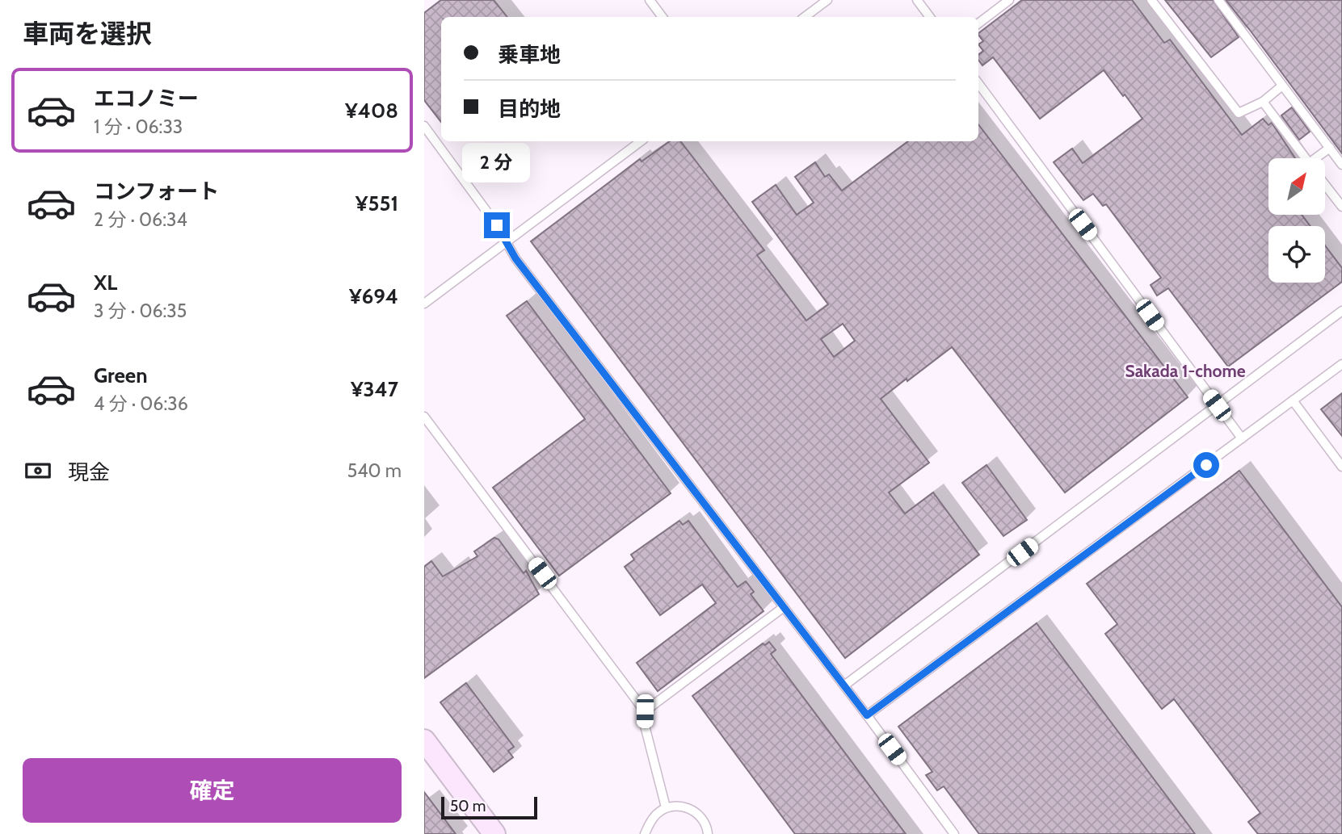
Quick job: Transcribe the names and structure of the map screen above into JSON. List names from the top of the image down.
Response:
{
  "districts": ["Sakada 1-chome"],
  "scale_bar": "50 m",
  "north": "top right",
  "page": {
    "heading": "車両を選択",
    "banner": ["乗車地", "目的地"],
    "list": [
      {
        "name": "エコノミー",
        "note": "1 分 · 06:33",
        "value": "¥408"
      },
      {
        "name": "コンフォート",
        "note": "2 分 · 06:34",
        "value": "¥551"
      },
      {
        "name": "XL",
        "note": "3 分 · 06:35",
        "value": "¥694"
      },
      {
        "name": "Green",
        "note": "4 分 · 06:36",
        "value": "¥347"
      }
    ],
    "bubble": "2 分",
    "pay": ["現金", "540 m"],
    "buttons": "確定",
    "scale": "50 m"
  }
}
